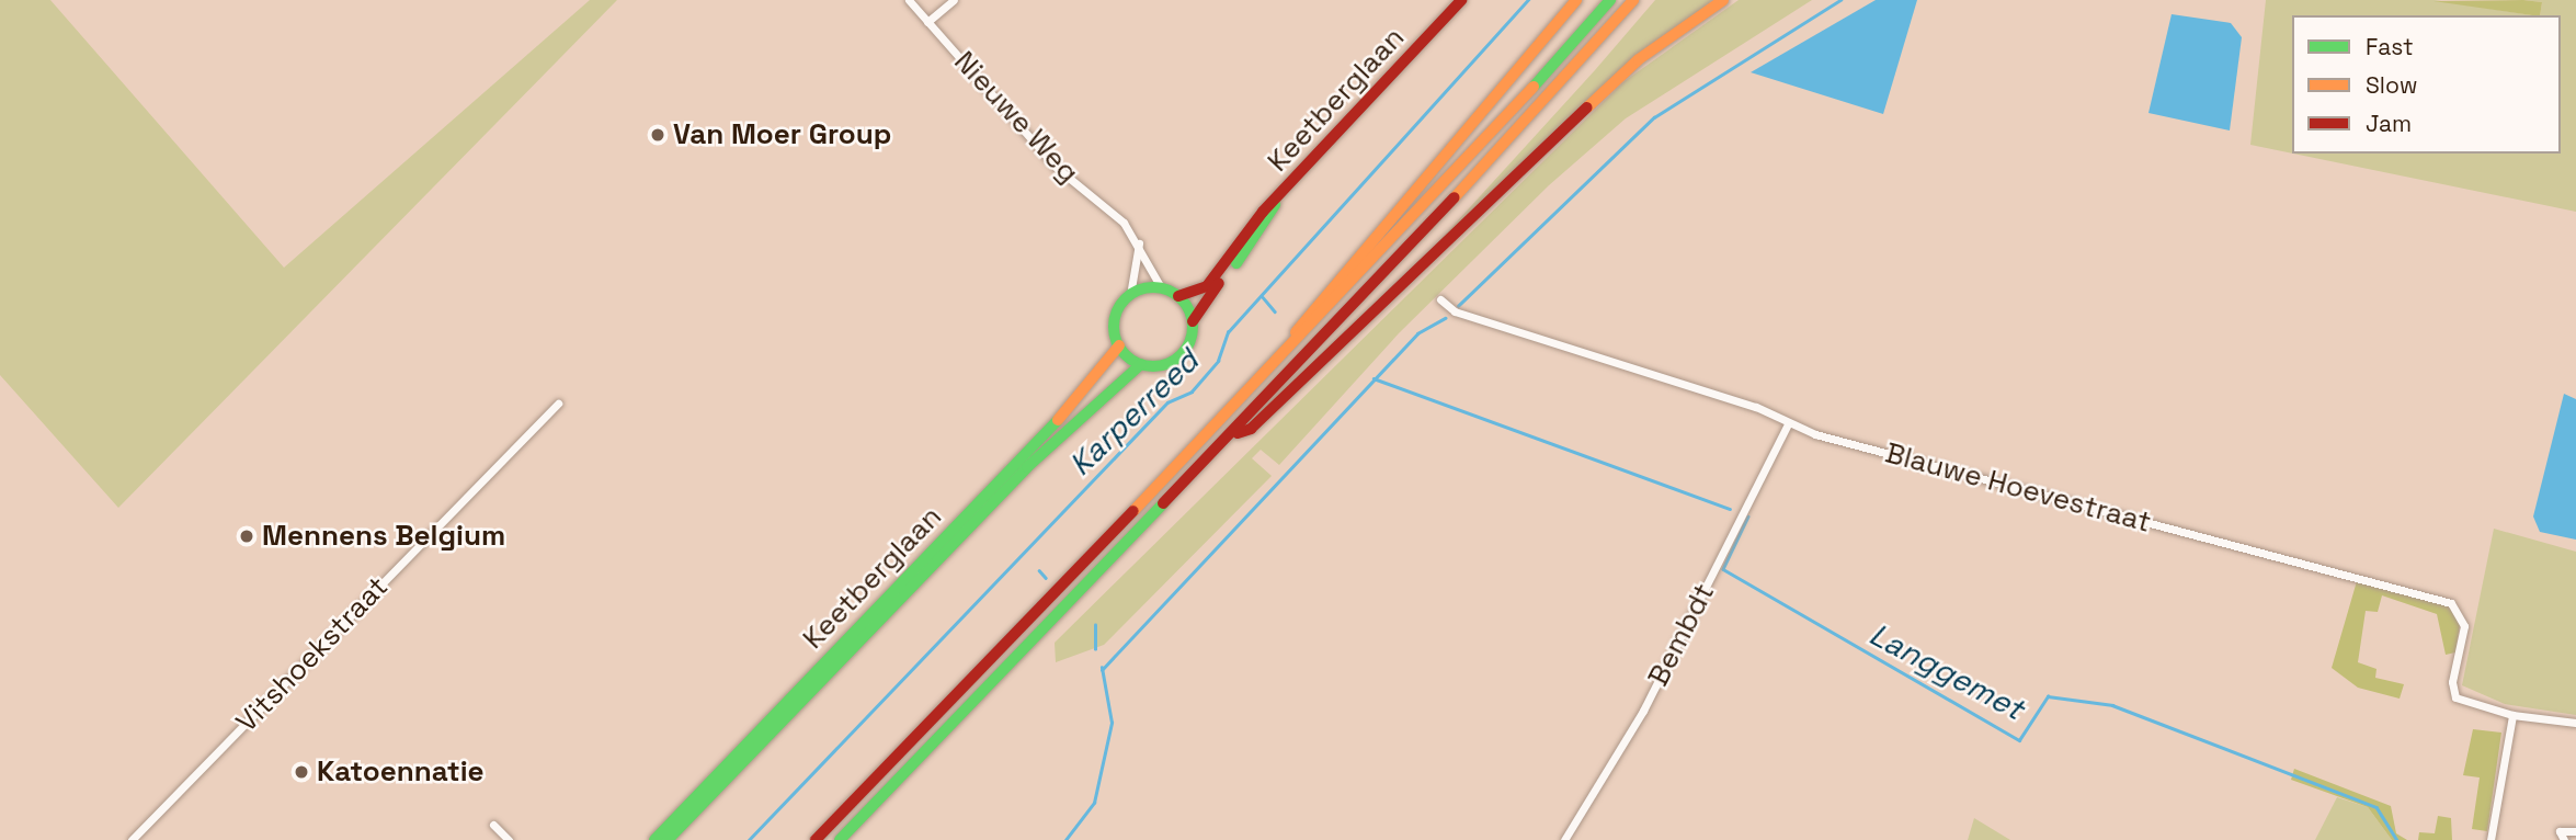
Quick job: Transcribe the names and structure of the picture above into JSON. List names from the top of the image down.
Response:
{
  "streets": {
    "main road": ["Keetberglaan"],
    "street": [
      "Nieuwe Weg",
      "Blauwe Hoevestraat",
      "Bembdt",
      "Vitshoekstraat"
    ]
  },
  "crossings": [
    ["Keetberglaan", "Nieuwe Weg"],
    ["Blauwe Hoevestraat", "Bembdt"]
  ],
  "water": ["Karperreed", "Langgemet"],
  "places": ["Van Moer Group", "Mennens Belgium", "Katoennatie"],
  "legend": ["Fast", "Slow", "Jam"]
}
